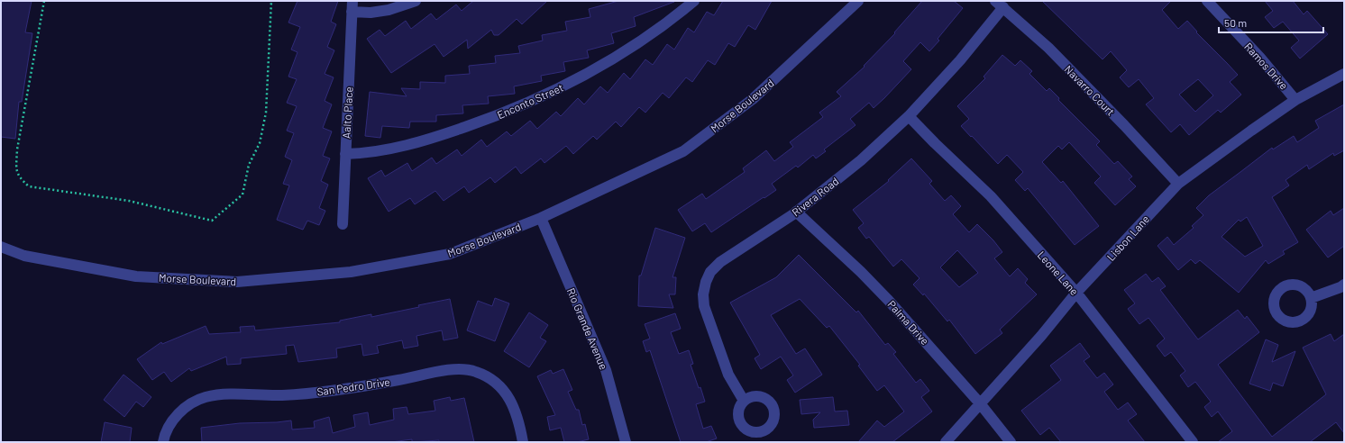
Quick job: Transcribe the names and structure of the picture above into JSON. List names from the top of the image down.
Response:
{
  "streets": {
    "street": [
      "Ramos Drive",
      "Navarro Court",
      "Enconto Street",
      "Morse Boulevard",
      "Aalto Place",
      "Rivera Road",
      "Lisbon Lane",
      "Leone Lane",
      "Palma Drive",
      "Rio Grande Avenue",
      "San Pedro Drive"
    ]
  },
  "crossings": [
    ["Ramos Drive", "Lisbon Lane"],
    ["Navarro Court", "Rivera Road"],
    ["Navarro Court", "Lisbon Lane"],
    ["Enconto Street", "Aalto Place"],
    ["Morse Boulevard", "Rio Grande Avenue"],
    ["Rivera Road", "Leone Lane"],
    ["Rivera Road", "Palma Drive"],
    ["Lisbon Lane", "Leone Lane"],
    ["Lisbon Lane", "Palma Drive"]
  ],
  "scale_bar": "50 m"
}
